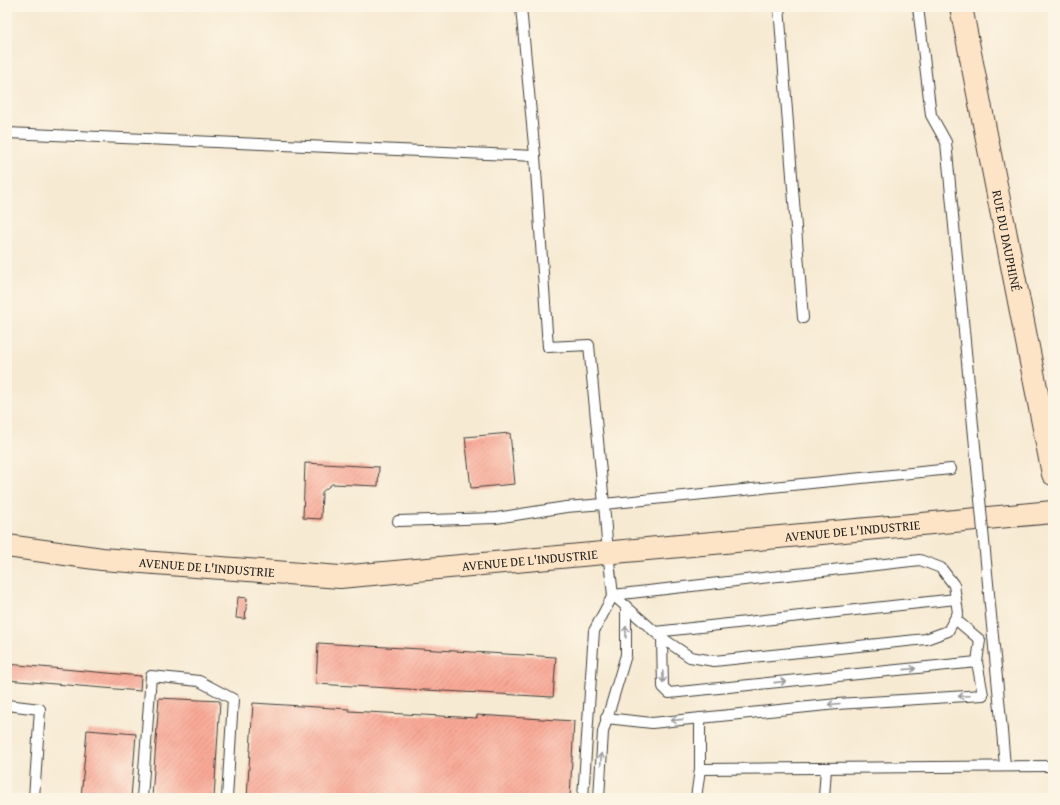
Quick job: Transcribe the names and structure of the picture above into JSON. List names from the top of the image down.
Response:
{
  "streets": {
    "street": ["RUE DU DAUPHINÉ", "AVENUE DE L'INDUSTRIE"]
  }
}
